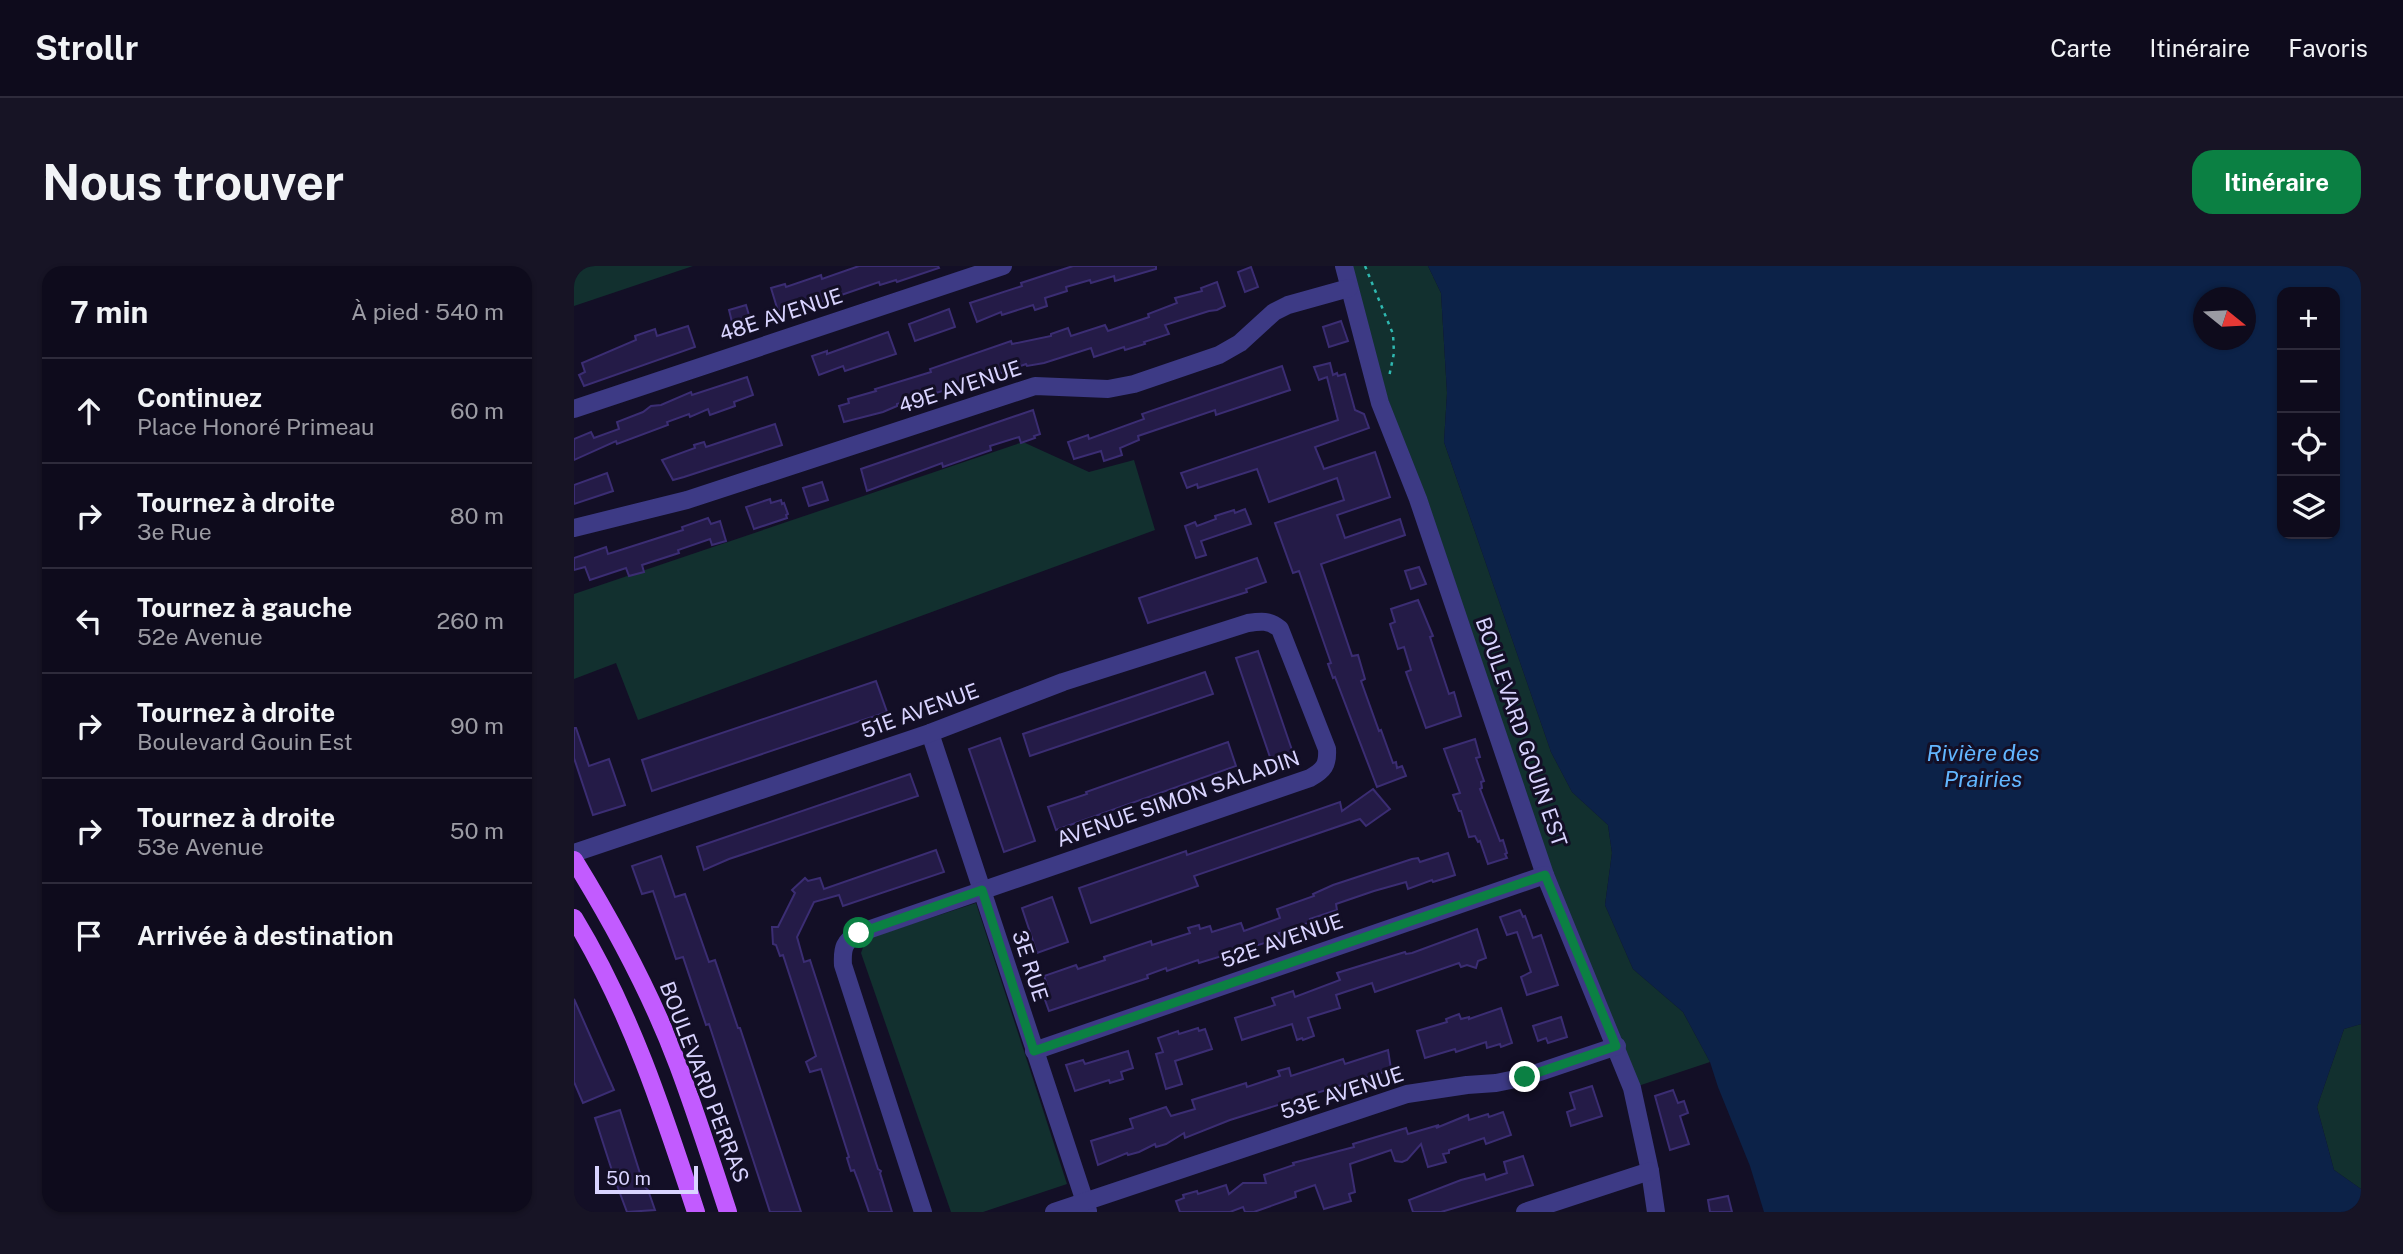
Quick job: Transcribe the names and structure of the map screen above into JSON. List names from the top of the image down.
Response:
{
  "streets": {
    "main road": ["BOULEVARD PERRAS"],
    "street": [
      "48E AVENUE",
      "49E AVENUE",
      "51E AVENUE",
      "BOULEVARD GOUIN EST",
      "AVENUE SIMON SALADIN",
      "52E AVENUE",
      "3E RUE",
      "53E AVENUE"
    ]
  },
  "crossings": [
    ["49E AVENUE", "BOULEVARD GOUIN EST"],
    ["51E AVENUE", "AVENUE SIMON SALADIN"],
    ["51E AVENUE", "3E RUE"],
    ["BOULEVARD GOUIN EST", "52E AVENUE"],
    ["BOULEVARD GOUIN EST", "53E AVENUE"],
    ["AVENUE SIMON SALADIN", "3E RUE"],
    ["52E AVENUE", "3E RUE"],
    ["3E RUE", "53E AVENUE"]
  ],
  "water": ["Rivière des Prairies"],
  "scale_bar": "50 m",
  "north": "right",
  "page": {
    "header": "Strollr",
    "nav": ["Carte", "Itinéraire", "Favoris"],
    "buttons": "Itinéraire",
    "title": "Nous trouver",
    "heading": ["7 min", "À pied · 540 m"],
    "map_buttons": ["+", "−"],
    "list": [
      ["Continuez", "Place Honoré Primeau", "60 m"],
      ["Tournez à droite", "3e Rue", "80 m"],
      ["Tournez à gauche", "52e Avenue", "260 m"],
      ["Tournez à droite", "Boulevard Gouin Est", "90 m"],
      ["Tournez à droite", "53e Avenue", "50 m"],
      "Arrivée à destination"
    ],
    "scale": "50 m"
  }
}
